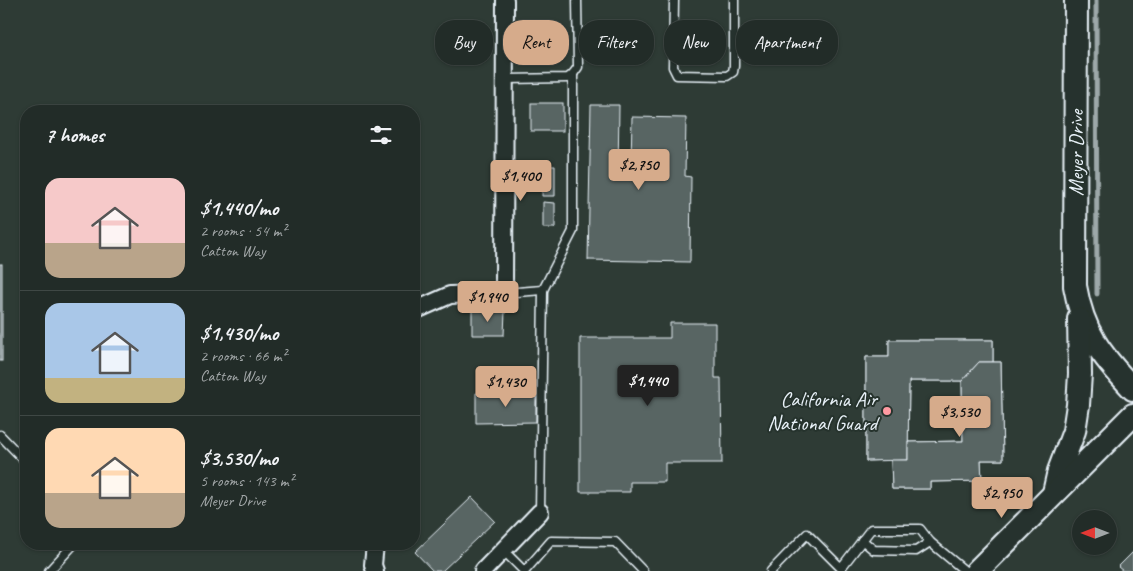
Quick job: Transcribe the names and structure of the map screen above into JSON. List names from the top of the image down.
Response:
{
  "streets": {
    "street": ["Meyer Drive"]
  },
  "places": ["California Air National Guard"],
  "north": "left",
  "page": {
    "chip": [
      "Buy",
      "Rent",
      "Filters",
      "New",
      "Apartment"
    ],
    "heading": "7 homes",
    "price": [
      "$2,750",
      "$1,400",
      "$1,940",
      "$1,440",
      "$1,430",
      "$3,530",
      "$2,950"
    ],
    "list": [
      {
        "name": "$1,440/mo",
        "note": "2 rooms · 54 m² · Catton Way"
      },
      {
        "name": "$1,430/mo",
        "note": "2 rooms · 66 m² · Catton Way"
      },
      {
        "name": "$3,530/mo",
        "note": "5 rooms · 143 m² · Meyer Drive"
      }
    ]
  }
}
